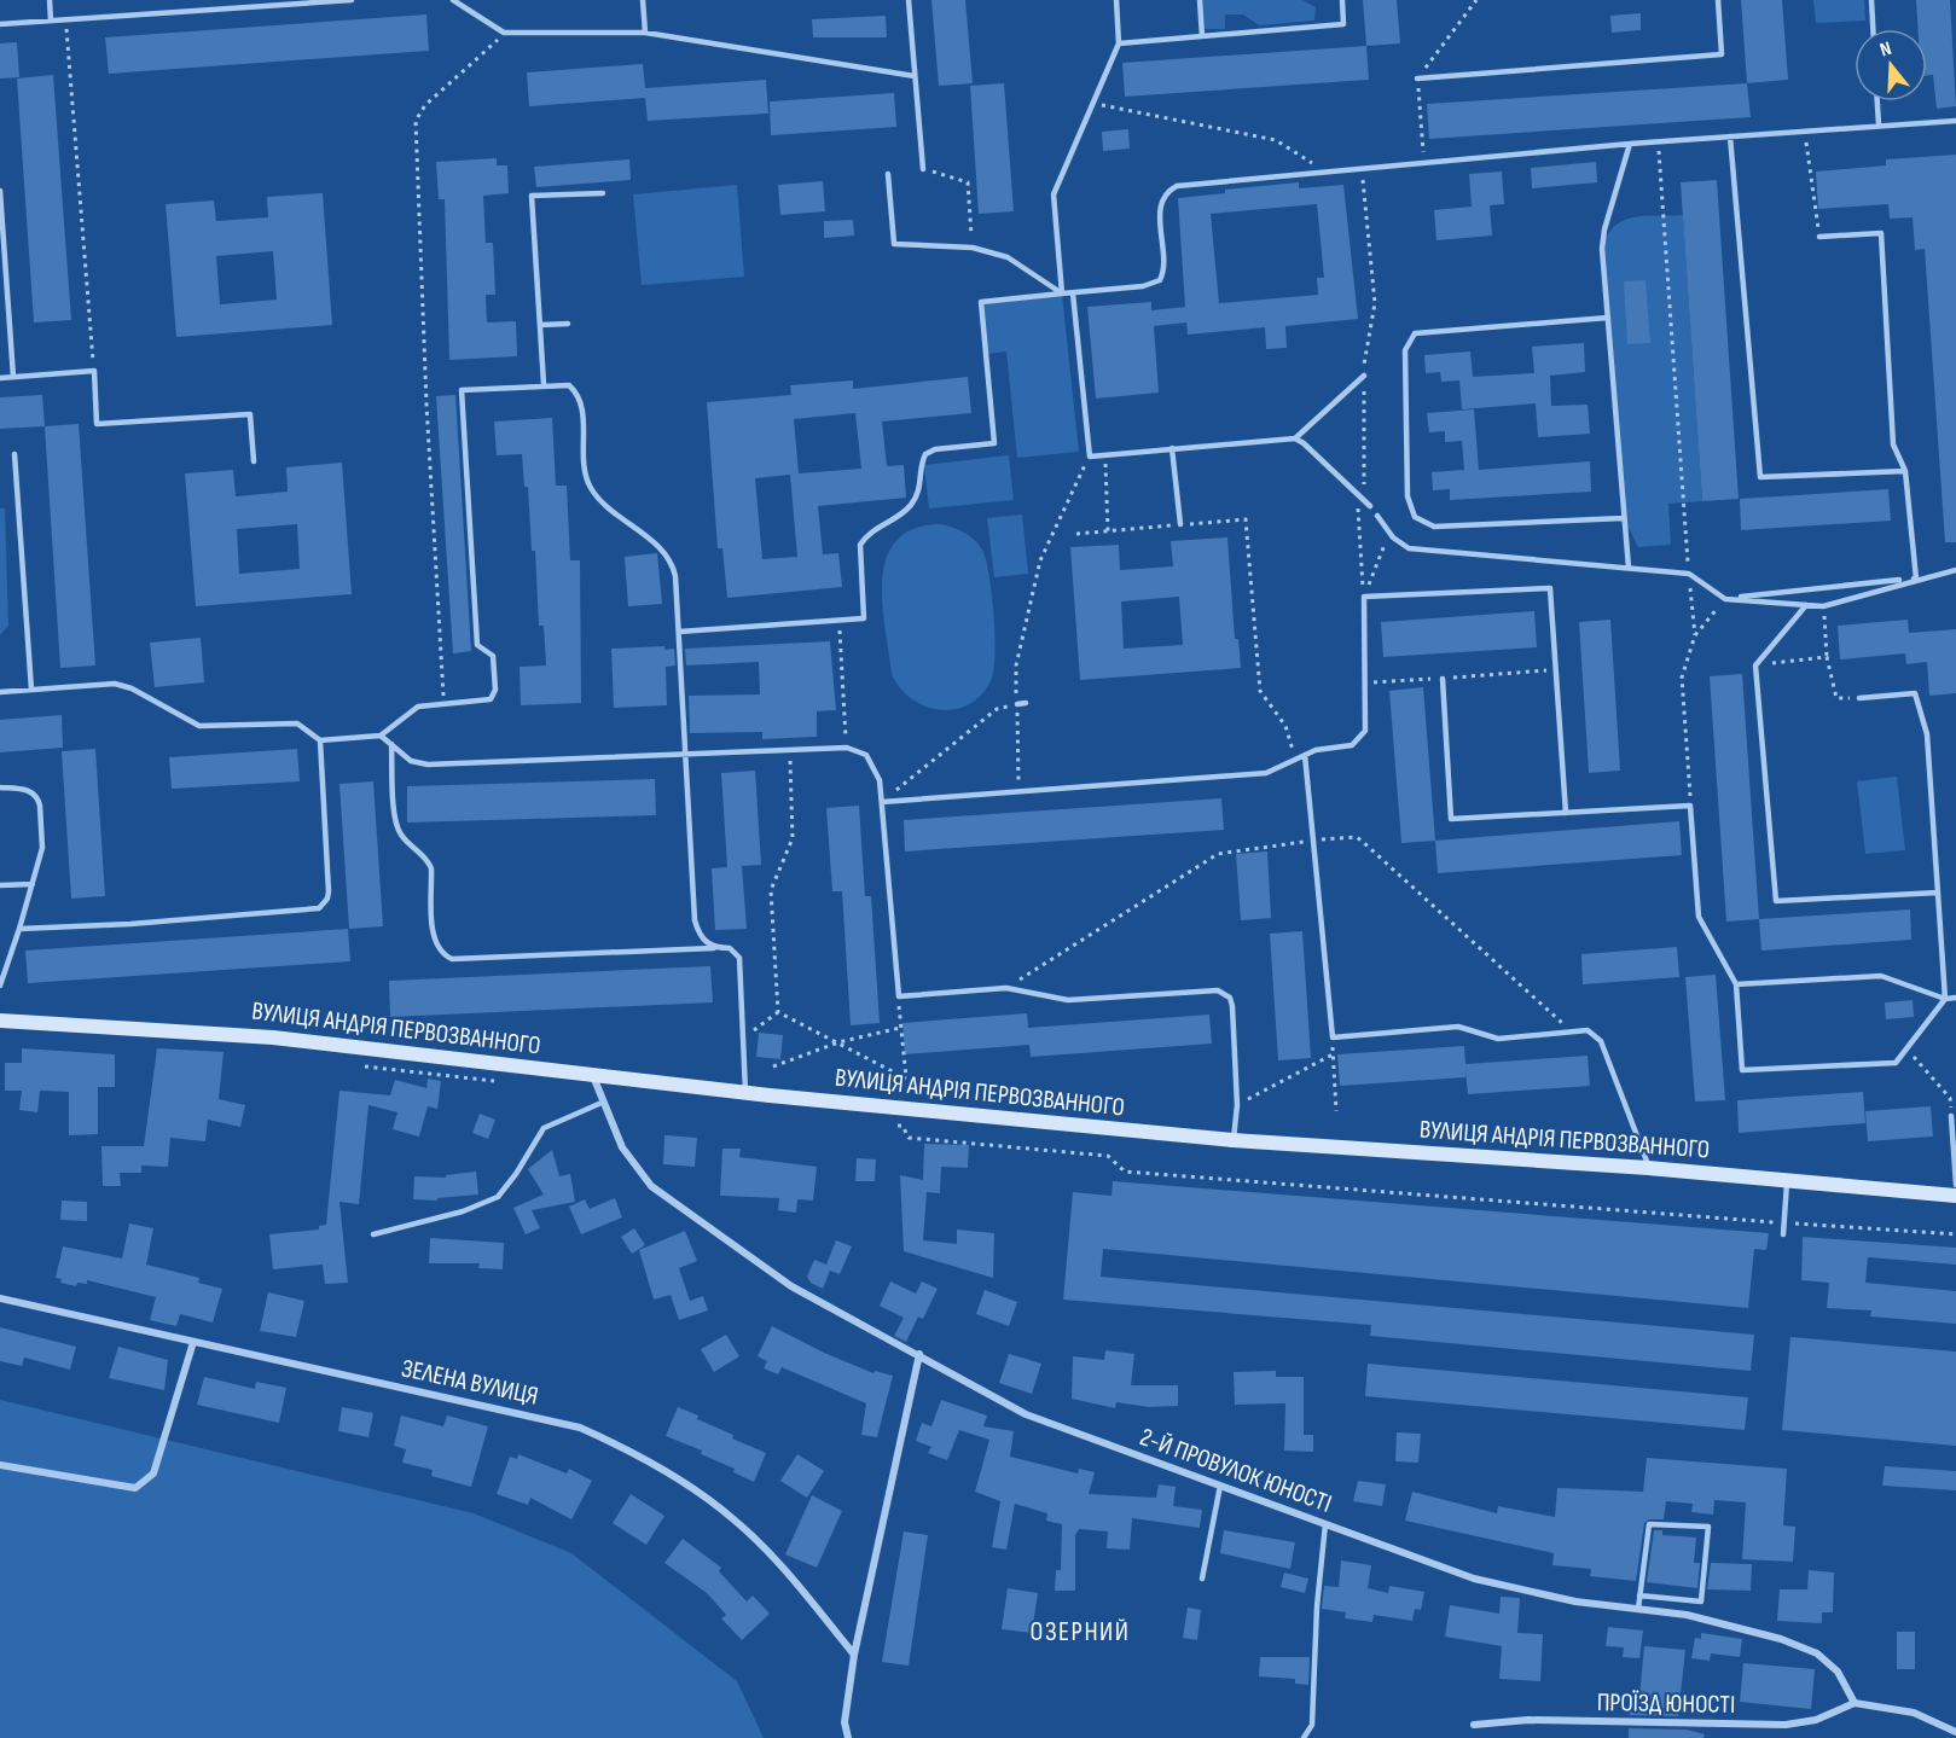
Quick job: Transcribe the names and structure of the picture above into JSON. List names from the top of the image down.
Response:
{
  "streets": {
    "street": [
      "ВУЛИЦЯ АНДРІЯ ПЕРВОЗВАННОГО",
      "ЗЕЛЕНА ВУЛИЦЯ",
      "2-Й ПРОВУЛОК ЮНОСТІ",
      "ПРОЇЗД ЮНОСТІ"
    ]
  },
  "crossings": [
    ["ВУЛИЦЯ АНДРІЯ ПЕРВОЗВАННОГО", "2-Й ПРОВУЛОК ЮНОСТІ"],
    ["2-Й ПРОВУЛОК ЮНОСТІ", "ПРОЇЗД ЮНОСТІ"]
  ],
  "districts": ["ОЗЕРНИЙ"],
  "north": "top"
}
